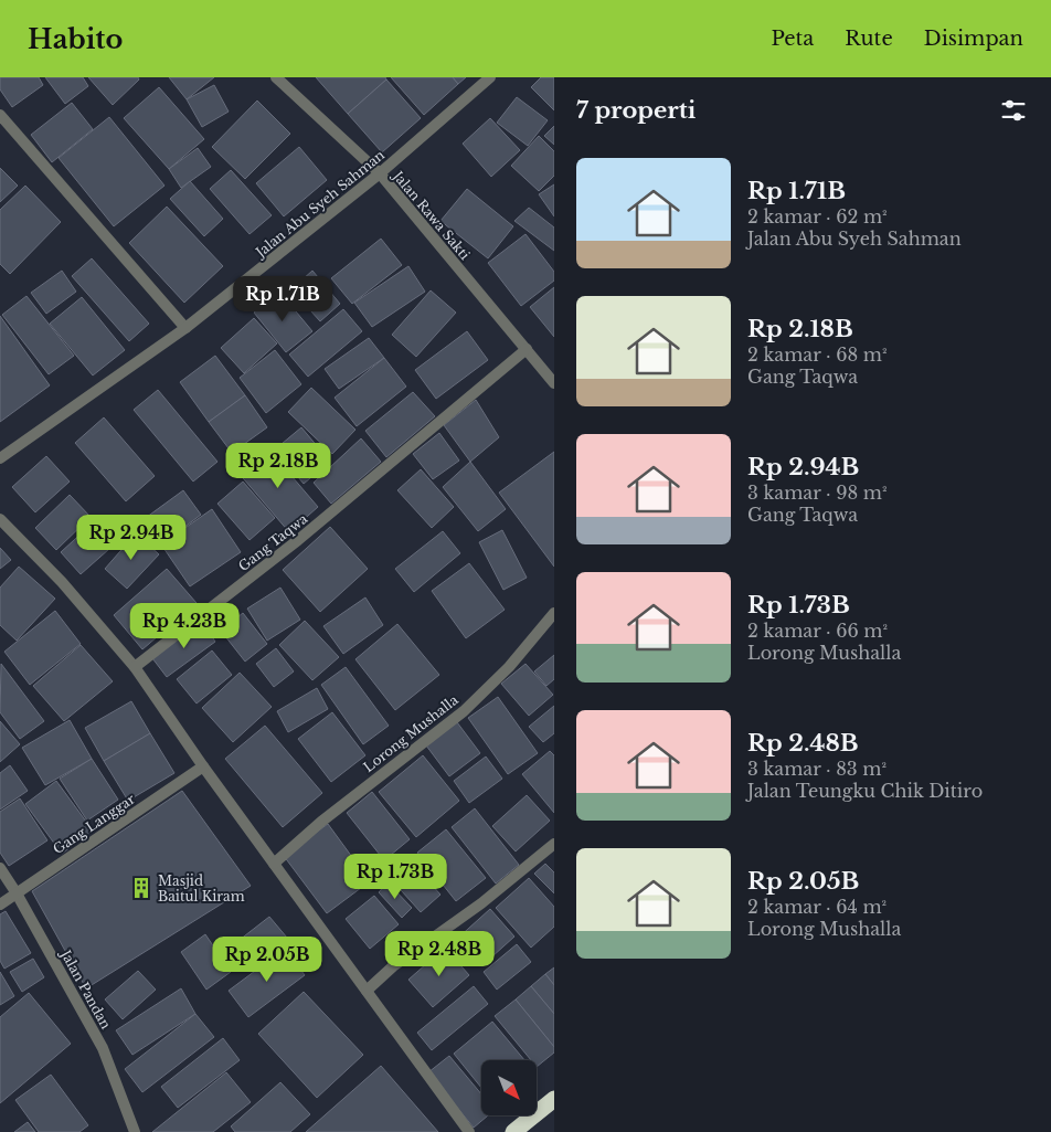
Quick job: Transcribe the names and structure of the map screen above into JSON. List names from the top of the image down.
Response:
{
  "streets": {
    "street": [
      "Jalan Abu Syeh Sahman",
      "Jalan Rawa Sakti",
      "Gang Taqwa",
      "Lorong Mushalla",
      "Gang Langgar",
      "Jalan Pandan"
    ]
  },
  "crossings": [
    ["Jalan Abu Syeh Sahman", "Jalan Rawa Sakti"],
    ["Jalan Rawa Sakti", "Gang Taqwa"],
    ["Gang Langgar", "Jalan Pandan"]
  ],
  "places": {
    "building": ["Masjid Baitul Kiram"]
  },
  "north": "bottom right",
  "page": {
    "header": "Habito",
    "nav": ["Peta", "Rute", "Disimpan"],
    "heading": "7 properti",
    "list": [
      {
        "name": "Rp 1.71B",
        "note": "2 kamar · 62 m² · Jalan Abu Syeh Sahman"
      },
      {
        "name": "Rp 2.18B",
        "note": "2 kamar · 68 m² · Gang Taqwa"
      },
      {
        "name": "Rp 2.94B",
        "note": "3 kamar · 98 m² · Gang Taqwa"
      },
      {
        "name": "Rp 1.73B",
        "note": "2 kamar · 66 m² · Lorong Mushalla"
      },
      {
        "name": "Rp 2.48B",
        "note": "3 kamar · 83 m² · Jalan Teungku Chik Ditiro"
      },
      {
        "name": "Rp 2.05B",
        "note": "2 kamar · 64 m² · Lorong Mushalla"
      }
    ],
    "price": [
      "Rp 1.71B",
      "Rp 2.18B",
      "Rp 2.94B",
      "Rp 4.23B",
      "Rp 1.73B",
      "Rp 2.48B",
      "Rp 2.05B"
    ]
  }
}
